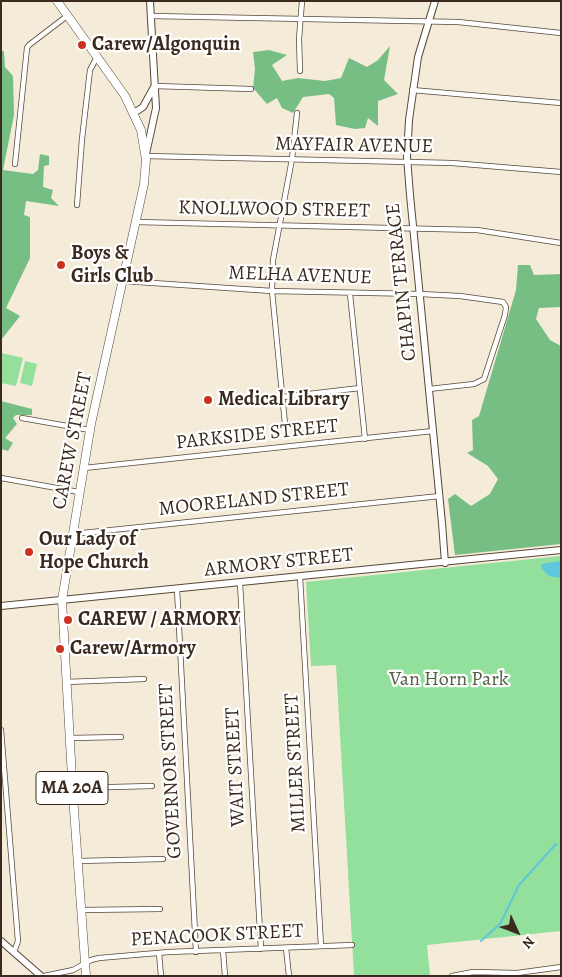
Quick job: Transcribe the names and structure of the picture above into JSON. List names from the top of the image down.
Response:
{
  "streets": {
    "main road": [
      "CHAPIN TERRACE",
      "CAREW STREET",
      "ARMORY STREET",
      "MA 20A"
    ],
    "street": [
      "MAYFAIR AVENUE",
      "KNOLLWOOD STREET",
      "MELHA AVENUE",
      "PARKSIDE STREET",
      "MOORELAND STREET",
      "MILLER STREET",
      "WAIT STREET",
      "GOVERNOR STREET",
      "PENACOOK STREET"
    ]
  },
  "crossings": [
    ["MAYFAIR AVENUE", "CHAPIN TERRACE"],
    ["MAYFAIR AVENUE", "CAREW STREET"],
    ["KNOLLWOOD STREET", "CHAPIN TERRACE"],
    ["KNOLLWOOD STREET", "CAREW STREET"],
    ["MELHA AVENUE", "CHAPIN TERRACE"],
    ["MELHA AVENUE", "CAREW STREET"],
    ["CHAPIN TERRACE", "PARKSIDE STREET"],
    ["CHAPIN TERRACE", "MOORELAND STREET"],
    ["CHAPIN TERRACE", "ARMORY STREET"],
    ["PARKSIDE STREET", "CAREW STREET"],
    ["CAREW STREET", "MOORELAND STREET"],
    ["CAREW STREET", "ARMORY STREET"],
    ["CAREW STREET", "PENACOOK STREET"],
    ["ARMORY STREET", "MILLER STREET"],
    ["ARMORY STREET", "WAIT STREET"],
    ["ARMORY STREET", "GOVERNOR STREET"],
    ["MILLER STREET", "PENACOOK STREET"],
    ["WAIT STREET", "PENACOOK STREET"],
    ["GOVERNOR STREET", "PENACOOK STREET"]
  ],
  "parks": ["Van Horn Park"],
  "places": [
    "Carew/Algonquin",
    "Boys & Girls Club",
    "Medical Library",
    "Our Lady of Hope Church",
    "CAREW / ARMORY",
    "Carew/Armory"
  ],
  "north": "bottom right"
}
